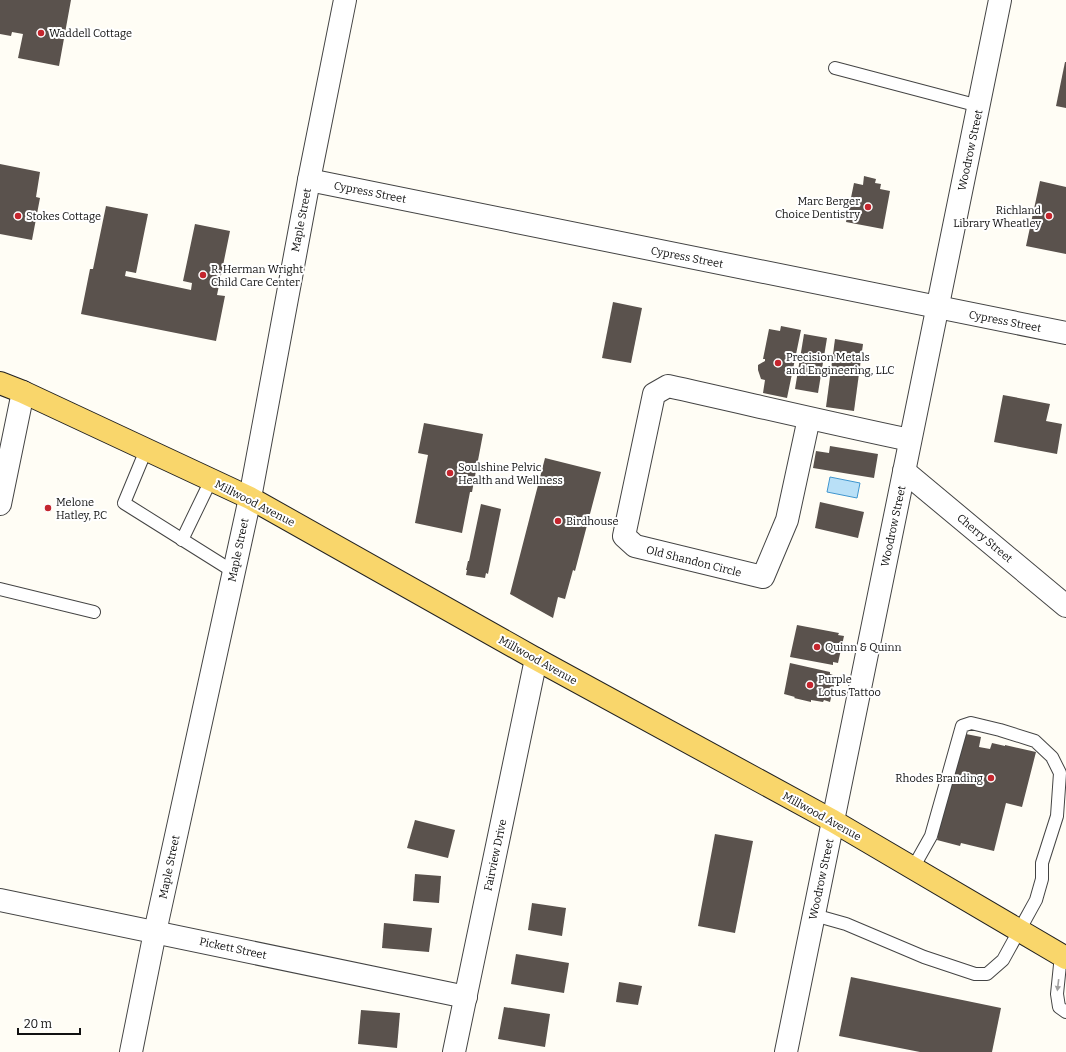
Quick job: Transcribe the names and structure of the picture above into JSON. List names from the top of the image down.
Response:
{
  "streets": {
    "main road": ["Millwood Avenue"],
    "street": [
      "Woodrow Street",
      "Cypress Street",
      "Maple Street",
      "Cherry Street",
      "Old Shandon Circle",
      "Fairview Drive",
      "Pickett Street"
    ]
  },
  "crossings": [
    ["Woodrow Street", "Cypress Street"],
    ["Woodrow Street", "Millwood Avenue"],
    ["Woodrow Street", "Cherry Street"],
    ["Woodrow Street", "Old Shandon Circle"],
    ["Cypress Street", "Maple Street"],
    ["Maple Street", "Millwood Avenue"],
    ["Maple Street", "Pickett Street"],
    ["Millwood Avenue", "Fairview Drive"],
    ["Fairview Drive", "Pickett Street"]
  ],
  "places": [
    "Waddell Cottage",
    "Marc Berger Choice Dentistry",
    "Stokes Cottage",
    "Richland Library Wheatley",
    "R. Herman Wright Child Care Center",
    "Precision Metals and Engineering, LLC",
    "Soulshine Pelvic Health and Wellness",
    "Melone Hatley, P.C",
    "Birdhouse",
    "Quinn & Quinn",
    "Purple Lotus Tattoo",
    "Rhodes Branding"
  ],
  "scale_bar": "20 m"
}
